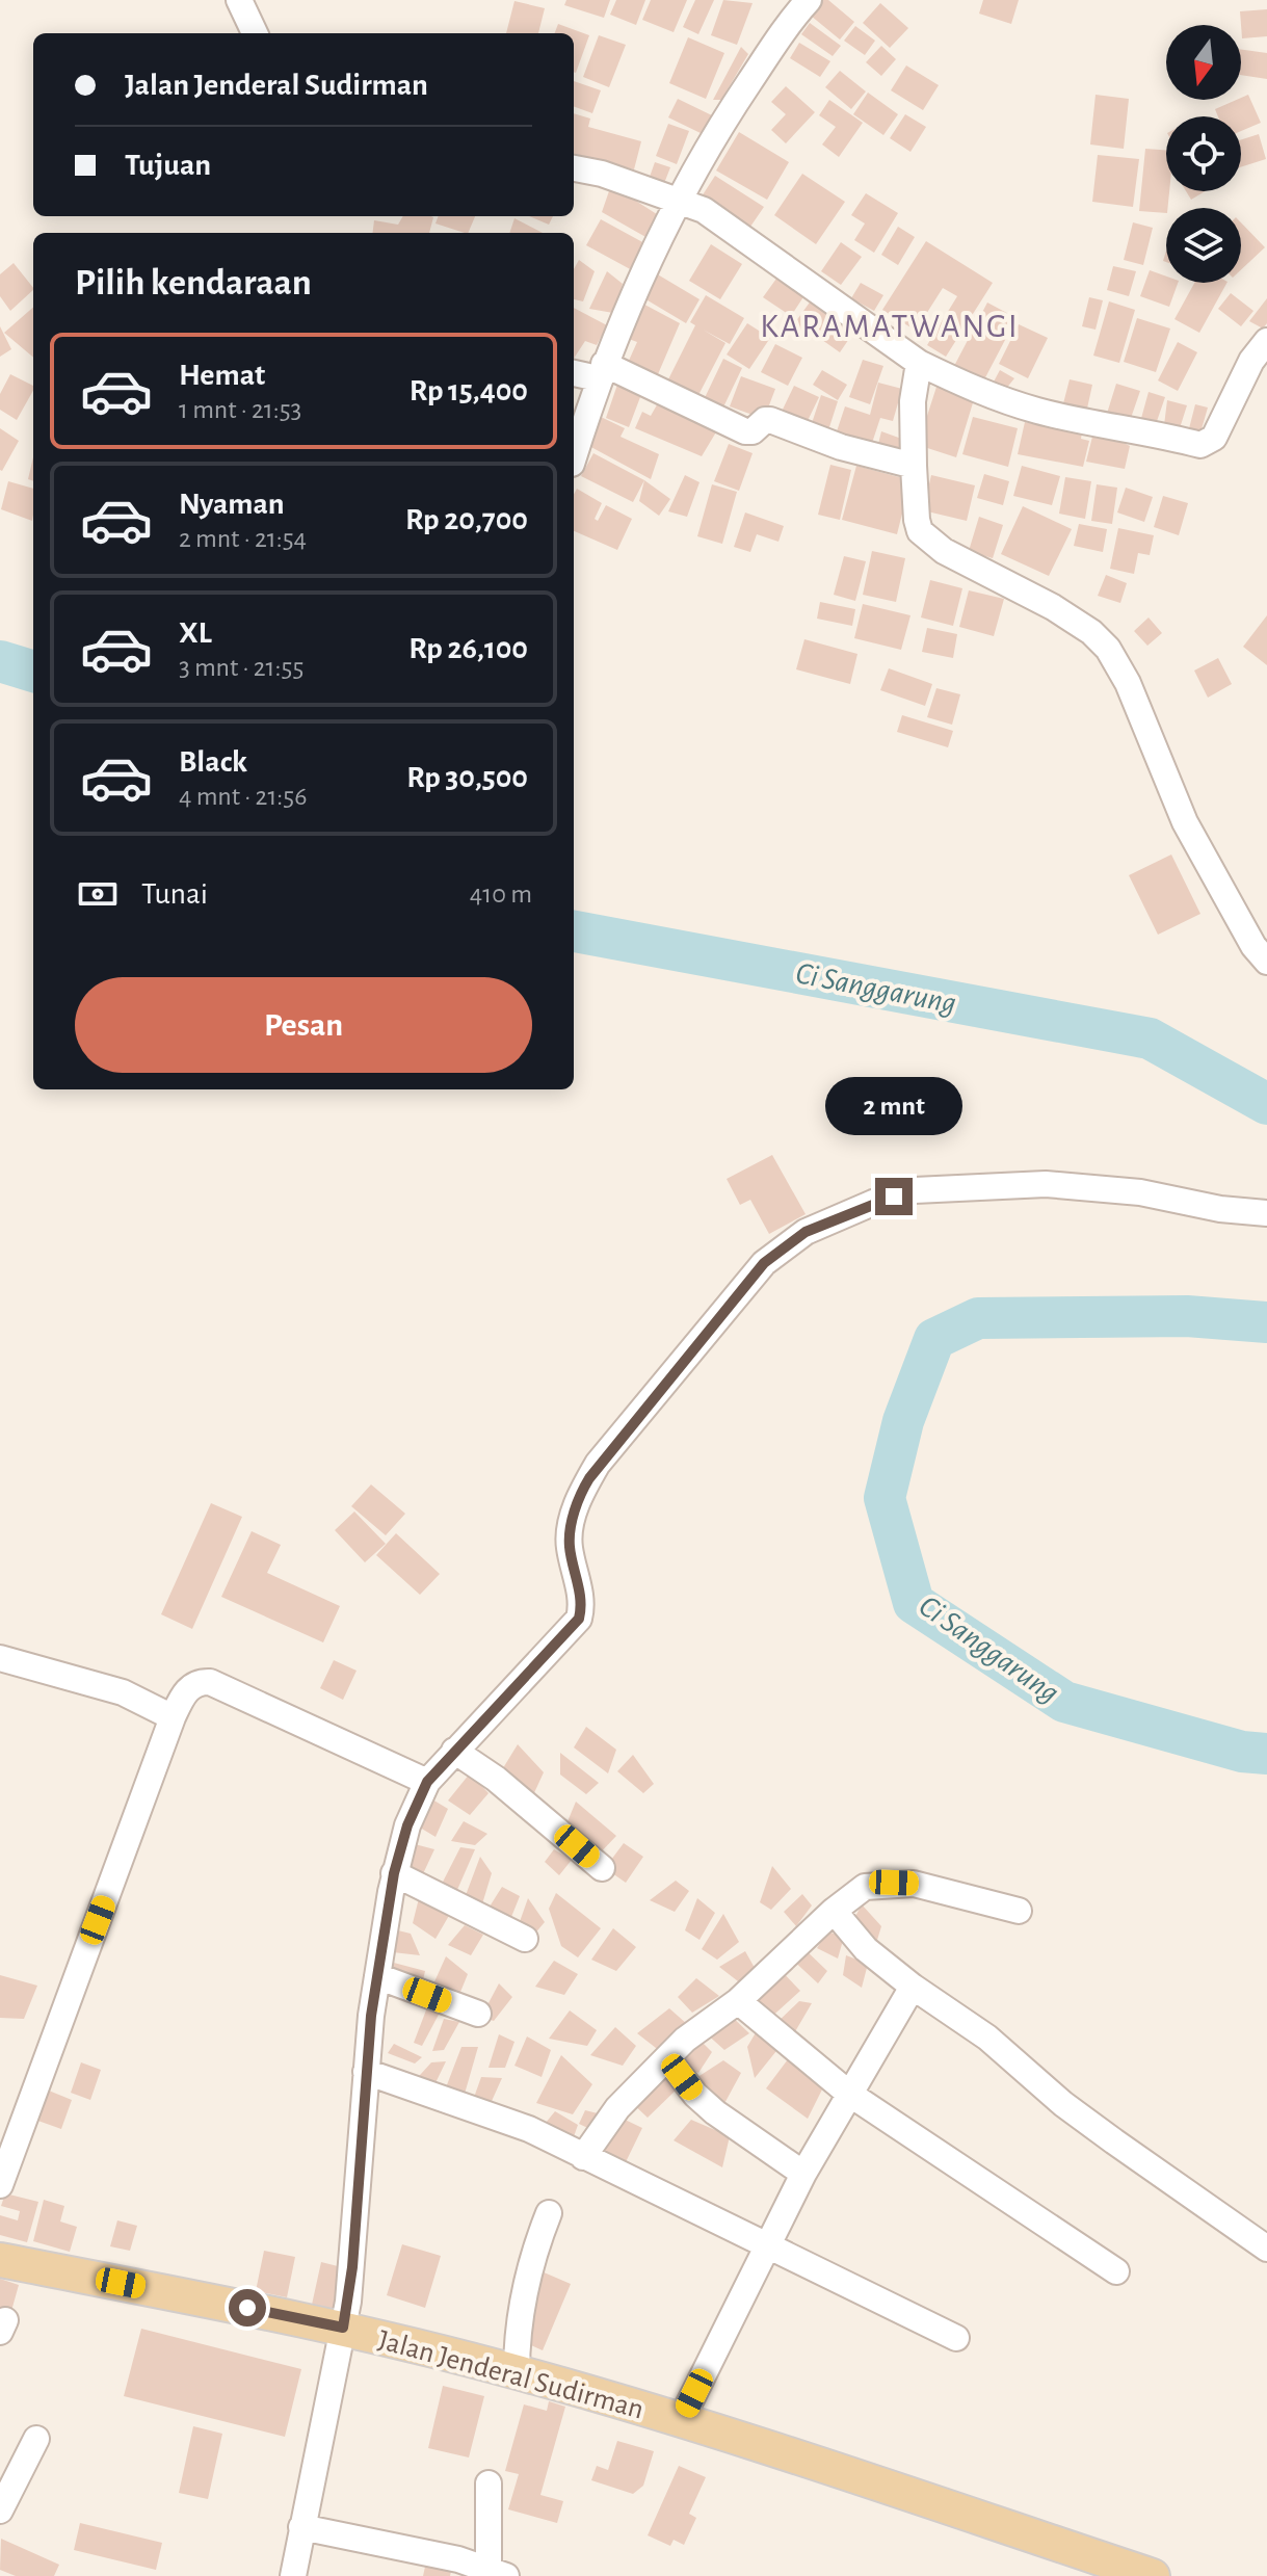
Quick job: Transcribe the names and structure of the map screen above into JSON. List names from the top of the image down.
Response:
{
  "streets": {
    "main road": ["Jalan Jenderal Sudirman"]
  },
  "districts": ["KARAMATWANGI"],
  "water": ["Ci Sanggarung"],
  "north": "bottom",
  "page": {
    "banner": ["Jalan Jenderal Sudirman", "Tujuan"],
    "heading": "Pilih kendaraan",
    "list": [
      {
        "name": "Hemat",
        "note": "1 mnt · 21:53",
        "value": "Rp 15,400"
      },
      {
        "name": "Nyaman",
        "note": "2 mnt · 21:54",
        "value": "Rp 20,700"
      },
      {
        "name": "XL",
        "note": "3 mnt · 21:55",
        "value": "Rp 26,100"
      },
      {
        "name": "Black",
        "note": "4 mnt · 21:56",
        "value": "Rp 30,500"
      }
    ],
    "pay": ["Tunai", "410 m"],
    "buttons": "Pesan",
    "bubble": "2 mnt"
  }
}
